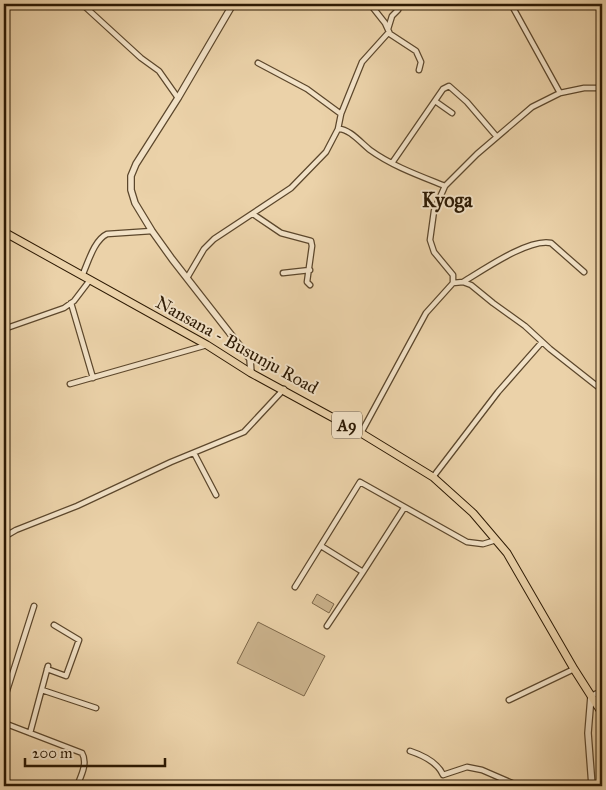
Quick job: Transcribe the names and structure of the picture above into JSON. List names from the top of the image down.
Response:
{
  "streets": {
    "main road": ["Nansana - Busunju Road", "A9"]
  },
  "districts": ["Kyoga"],
  "scale_bar": "200 m"
}
